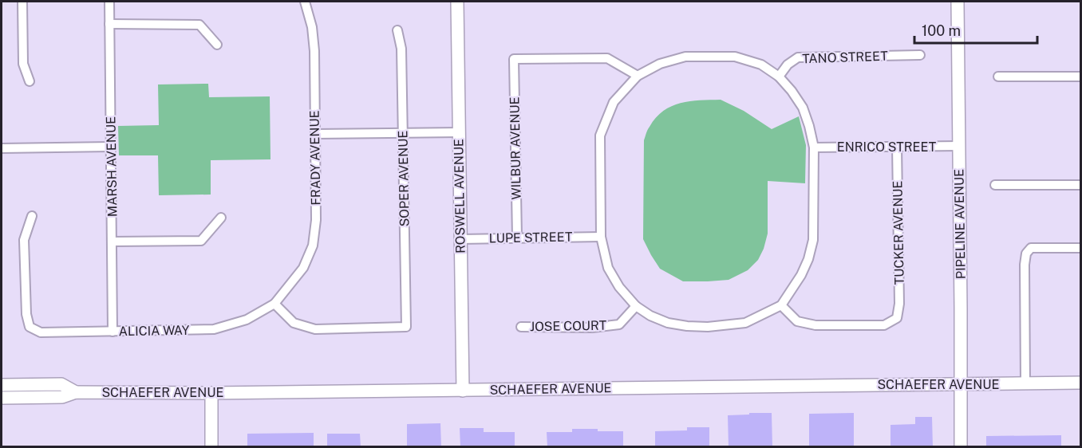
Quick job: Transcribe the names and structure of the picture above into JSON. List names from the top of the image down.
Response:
{
  "streets": {
    "main road": ["ROSWELL AVENUE", "PIPELINE AVENUE", "SCHAEFER AVENUE"],
    "street": [
      "TANO STREET",
      "ENRICO STREET",
      "WILBUR AVENUE",
      "FRADY AVENUE",
      "MARSH AVENUE",
      "SOPER AVENUE",
      "TUCKER AVENUE",
      "LUPE STREET",
      "JOSE COURT",
      "ALICIA WAY"
    ]
  },
  "crossings": [
    ["ENRICO STREET", "PIPELINE AVENUE"],
    ["ENRICO STREET", "TUCKER AVENUE"],
    ["WILBUR AVENUE", "LUPE STREET"],
    ["FRADY AVENUE", "SOPER AVENUE"],
    ["FRADY AVENUE", "ALICIA WAY"],
    ["MARSH AVENUE", "ALICIA WAY"],
    ["SOPER AVENUE", "ALICIA WAY"],
    ["ROSWELL AVENUE", "LUPE STREET"],
    ["ROSWELL AVENUE", "SCHAEFER AVENUE"],
    ["PIPELINE AVENUE", "SCHAEFER AVENUE"]
  ],
  "scale_bar": "100 m"
}
